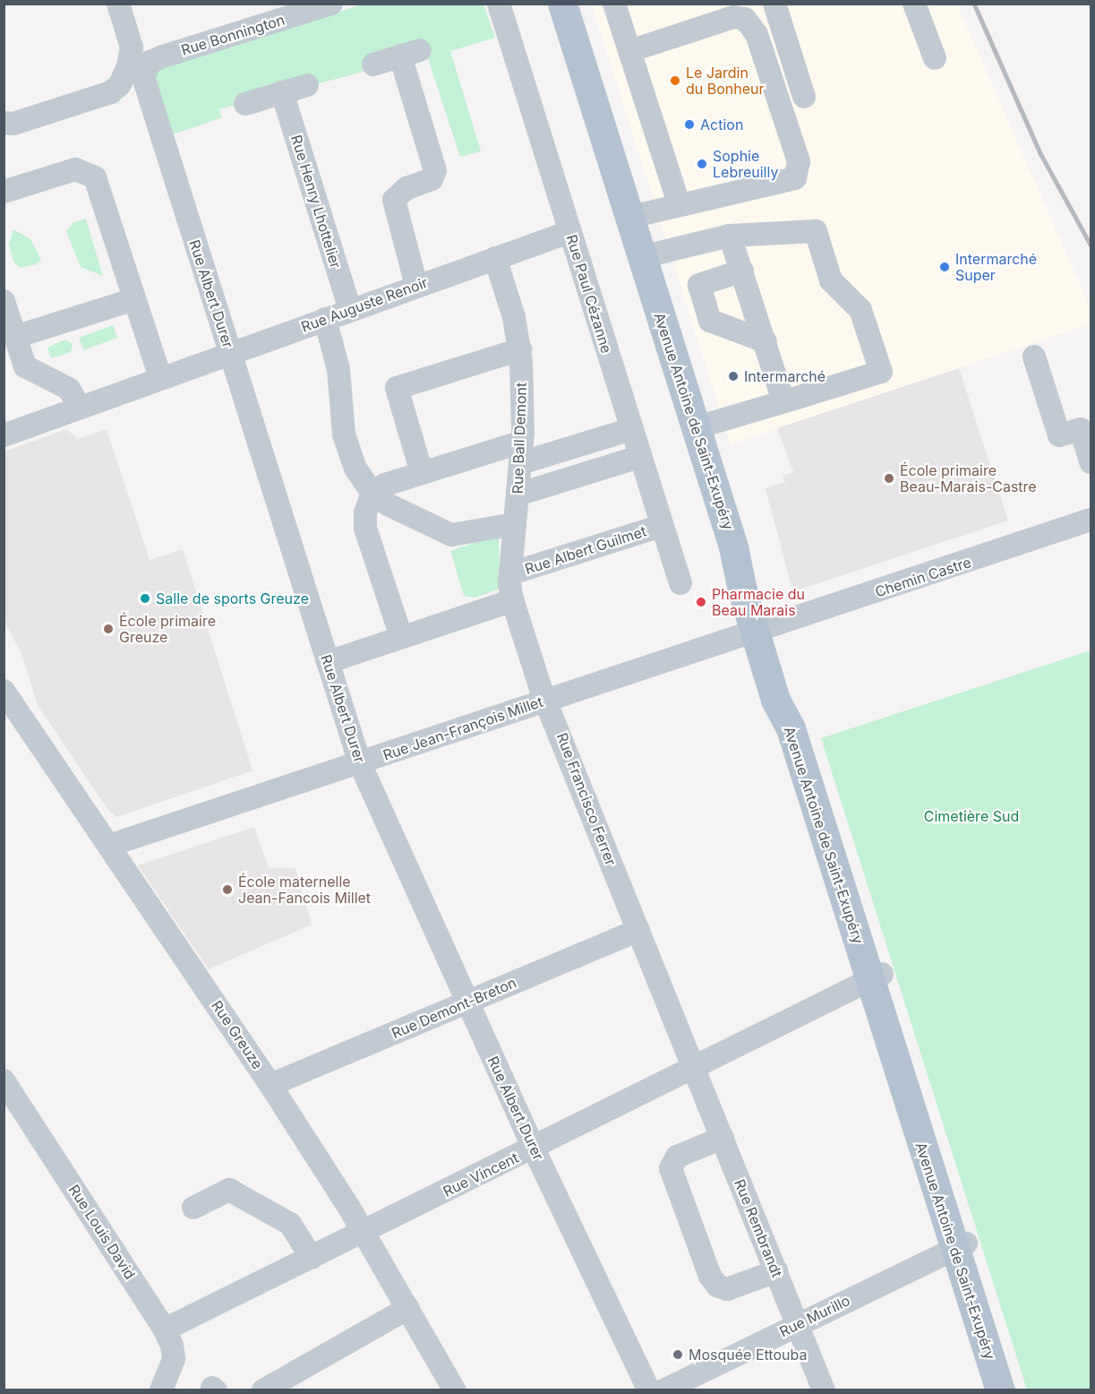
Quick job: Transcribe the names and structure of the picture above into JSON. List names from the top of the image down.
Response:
{
  "streets": {
    "main road": ["Avenue Antoine de Saint-Exupéry"],
    "street": [
      "Rue Bonnington",
      "Rue Henry Lhottelier",
      "Rue Albert Durer",
      "Rue Paul Cézanne",
      "Rue Auguste Renoir",
      "Rue Ball Demont",
      "Rue Albert Guilmet",
      "Chemin Castre",
      "Rue Jean-François Millet",
      "Rue Francisco Ferrer",
      "Rue Demont-Breton",
      "Rue Greuze",
      "Rue Vincent",
      "Rue Rembrandt",
      "Rue Louis David",
      "Rue Murillo"
    ]
  },
  "crossings": [
    ["Rue Bonnington", "Rue Albert Durer"],
    ["Rue Henry Lhottelier", "Rue Auguste Renoir"],
    ["Rue Albert Durer", "Rue Auguste Renoir"],
    ["Rue Albert Durer", "Rue Jean-François Millet"],
    ["Rue Albert Durer", "Rue Demont-Breton"],
    ["Rue Albert Durer", "Rue Vincent"],
    ["Rue Paul Cézanne", "Rue Auguste Renoir"],
    ["Rue Paul Cézanne", "Rue Albert Guilmet"],
    ["Rue Auguste Renoir", "Rue Ball Demont"],
    ["Avenue Antoine de Saint-Exupéry", "Chemin Castre"],
    ["Avenue Antoine de Saint-Exupéry", "Rue Jean-François Millet"],
    ["Avenue Antoine de Saint-Exupéry", "Rue Vincent"],
    ["Avenue Antoine de Saint-Exupéry", "Rue Murillo"],
    ["Rue Ball Demont", "Rue Francisco Ferrer"],
    ["Rue Albert Guilmet", "Rue Francisco Ferrer"],
    ["Chemin Castre", "Rue Jean-François Millet"],
    ["Rue Jean-François Millet", "Rue Francisco Ferrer"],
    ["Rue Jean-François Millet", "Rue Greuze"],
    ["Rue Francisco Ferrer", "Rue Demont-Breton"],
    ["Rue Francisco Ferrer", "Rue Vincent"],
    ["Rue Francisco Ferrer", "Rue Rembrandt"],
    ["Rue Demont-Breton", "Rue Greuze"],
    ["Rue Greuze", "Rue Vincent"],
    ["Rue Vincent", "Rue Rembrandt"],
    ["Rue Vincent", "Rue Louis David"],
    ["Rue Rembrandt", "Rue Murillo"]
  ],
  "parks": ["Cimetière Sud"],
  "places": [
    "Le Jardin du Bonheur",
    "Action",
    "Sophie Lebreuilly",
    "Intermarché Super",
    "Intermarché",
    "École primaire Beau-Marais-Castre",
    "Salle de sports Greuze",
    "Pharmacie du Beau Marais",
    "École primaire Greuze",
    "École maternelle Jean-Fancois Millet",
    "Mosquée Ettouba"
  ]
}
